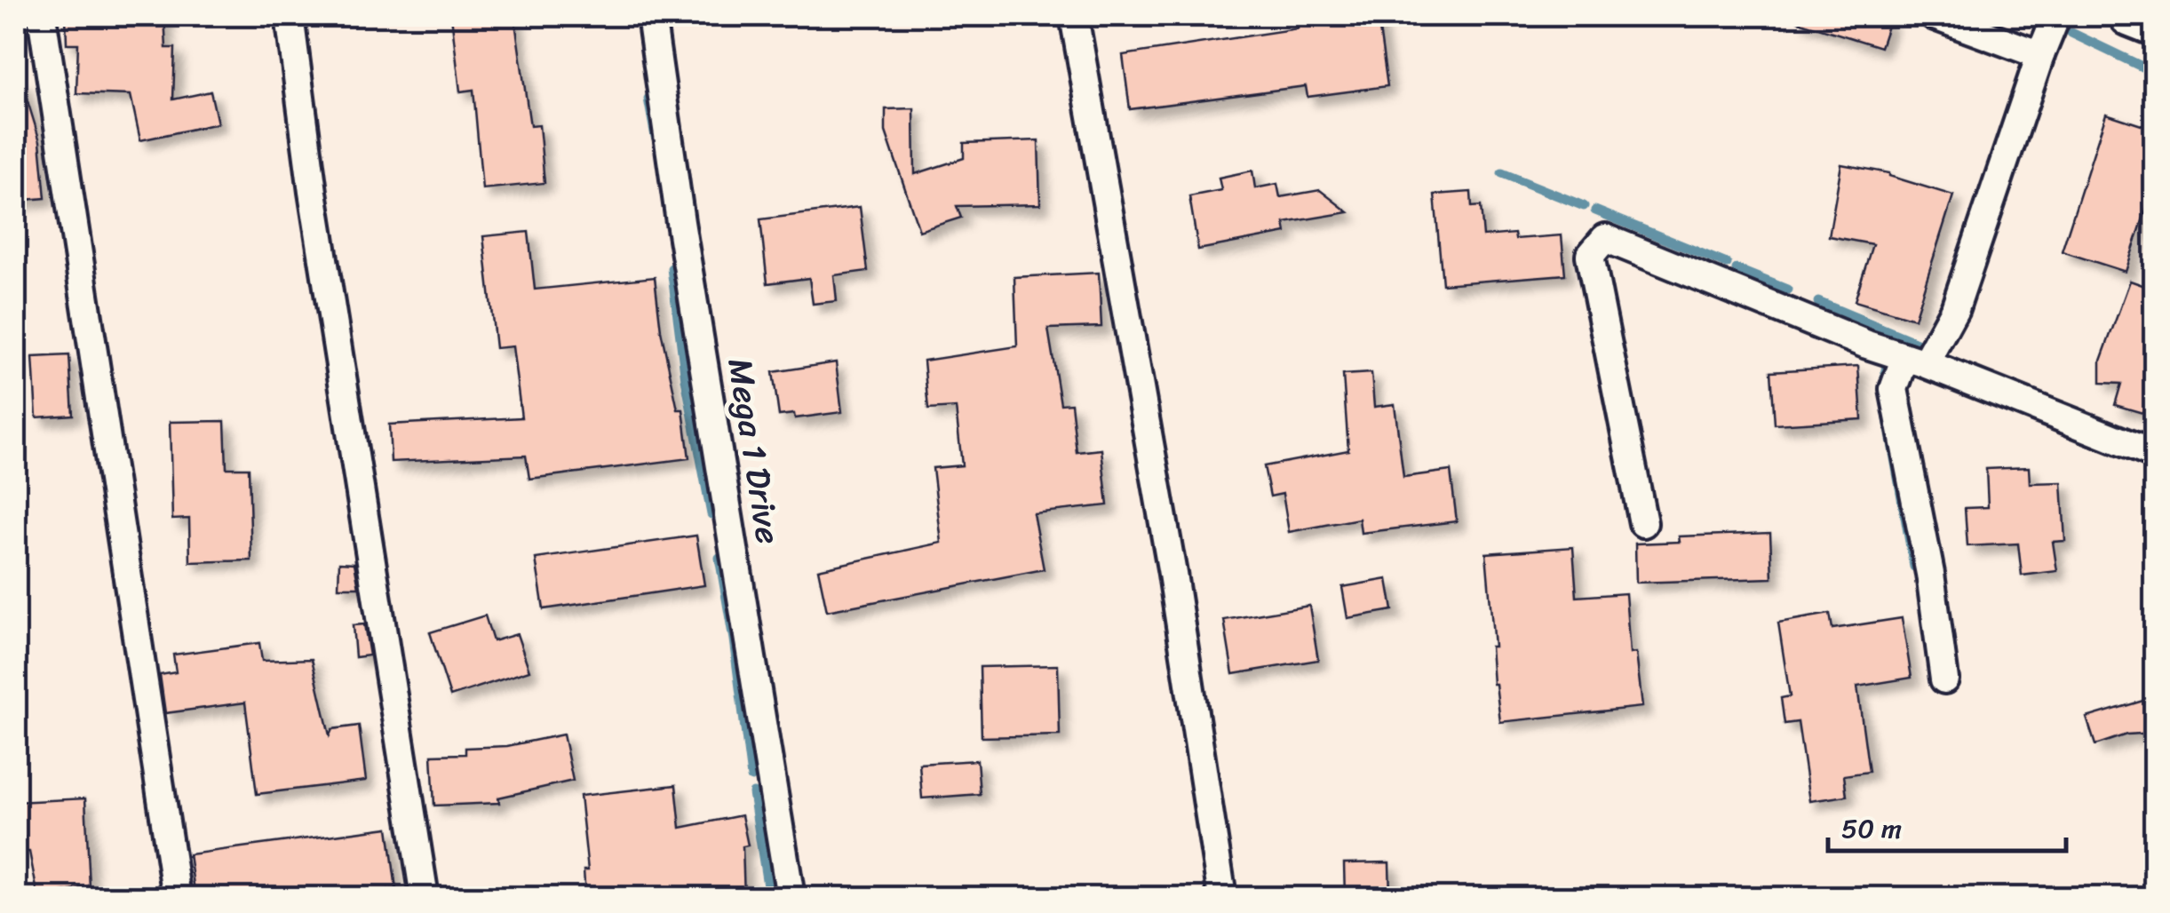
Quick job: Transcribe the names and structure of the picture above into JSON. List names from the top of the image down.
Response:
{
  "streets": {
    "street": ["Mega 1 Drive"]
  },
  "scale_bar": "50 m"
}
